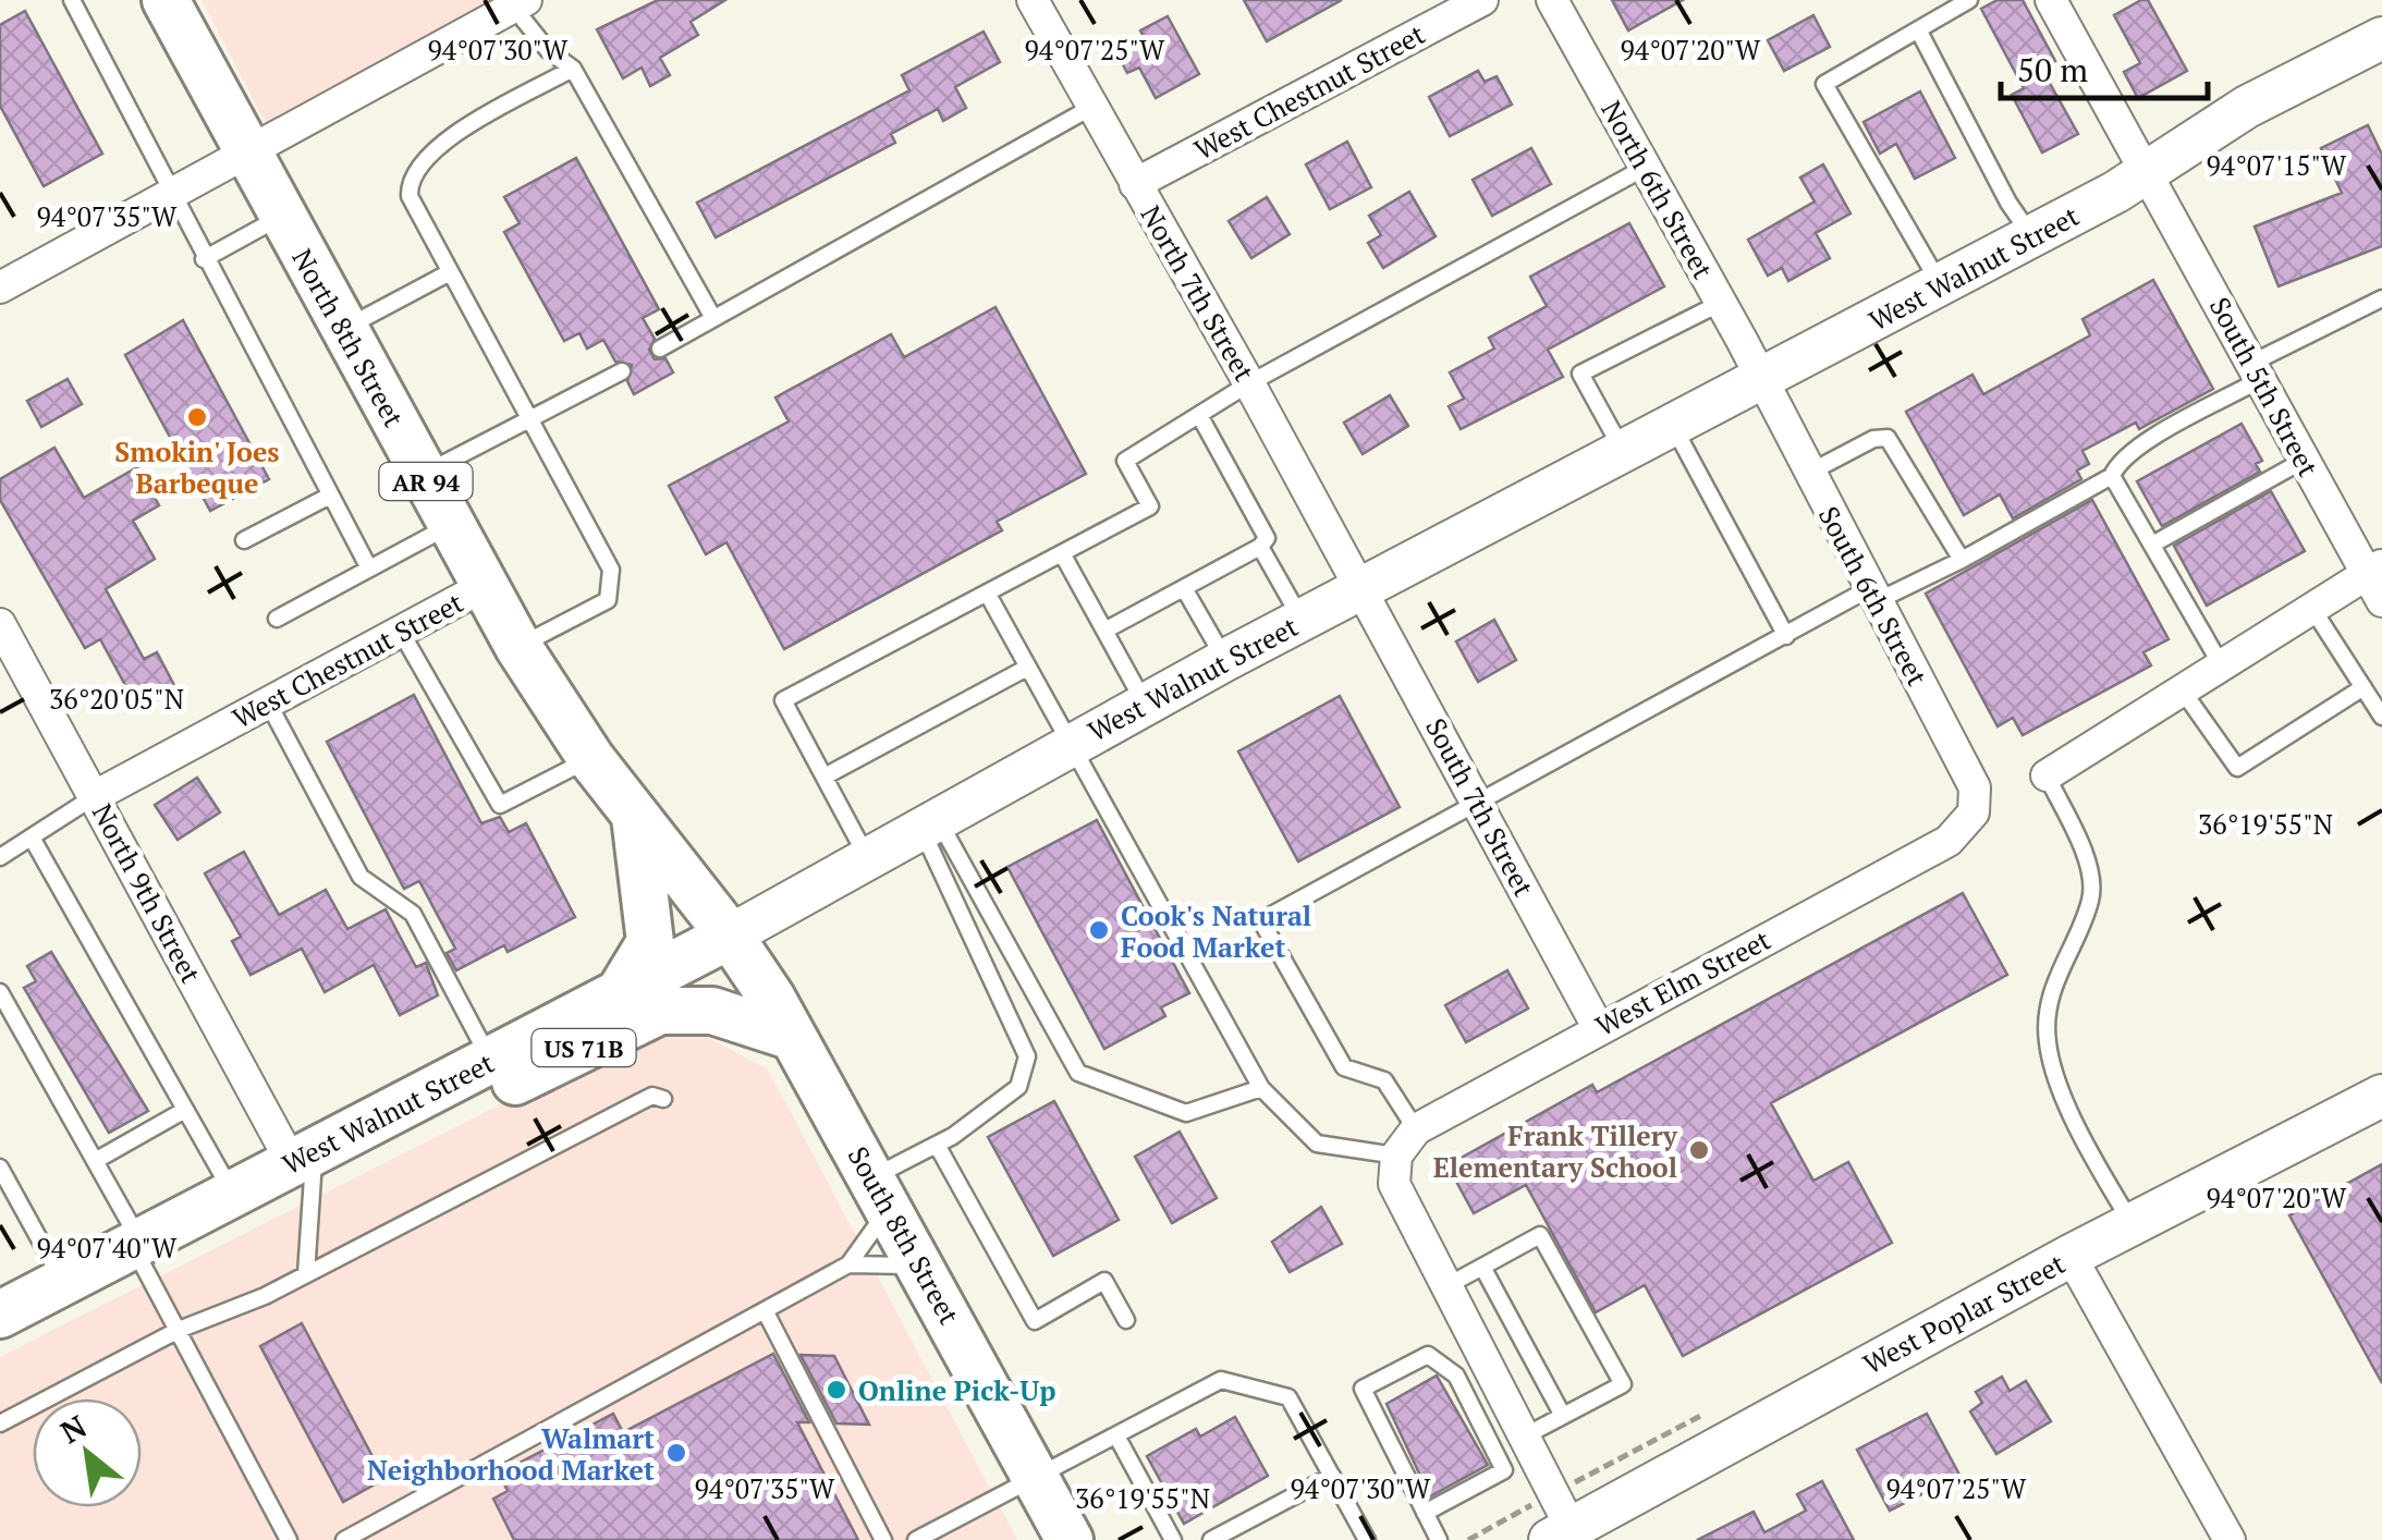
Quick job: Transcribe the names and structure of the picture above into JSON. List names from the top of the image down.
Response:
{
  "streets": {
    "main road": [
      "West Walnut Street",
      "North 8th Street",
      "AR 94",
      "US 71B",
      "South 8th Street",
      "West Poplar Street"
    ],
    "street": [
      "West Chestnut Street",
      "North 6th Street",
      "North 7th Street",
      "South 5th Street",
      "South 6th Street",
      "South 7th Street",
      "North 9th Street",
      "West Elm Street"
    ]
  },
  "crossings": [
    ["West Chestnut Street", "North 7th Street"],
    ["West Chestnut Street", "North 8th Street"],
    ["West Chestnut Street", "North 9th Street"],
    ["North 6th Street", "West Walnut Street"],
    ["North 6th Street", "South 6th Street"],
    ["West Walnut Street", "North 7th Street"],
    ["West Walnut Street", "North 8th Street"],
    ["West Walnut Street", "South 5th Street"],
    ["West Walnut Street", "South 6th Street"],
    ["West Walnut Street", "South 7th Street"],
    ["West Walnut Street", "North 9th Street"],
    ["West Walnut Street", "US 71B"],
    ["West Walnut Street", "South 8th Street"],
    ["North 7th Street", "South 7th Street"],
    ["North 8th Street", "South 8th Street"],
    ["South 6th Street", "West Elm Street"],
    ["South 7th Street", "West Elm Street"],
    ["US 71B", "South 8th Street"]
  ],
  "places": [
    "Smokin' Joes Barbeque",
    "Cook's Natural Food Market",
    "Frank Tillery Elementary School",
    "Online Pick-Up",
    "Walmart Neighborhood Market"
  ],
  "scale_bar": "50 m",
  "north": "top left",
  "coordinates": [
    "94°07'30\"W",
    "94°07'25\"W",
    "94°07'20\"W",
    "94°07'15\"W",
    "94°07'35\"W",
    "36°20'05\"N",
    "36°19'55\"N",
    "94°07'40\"W"
  ]
}
